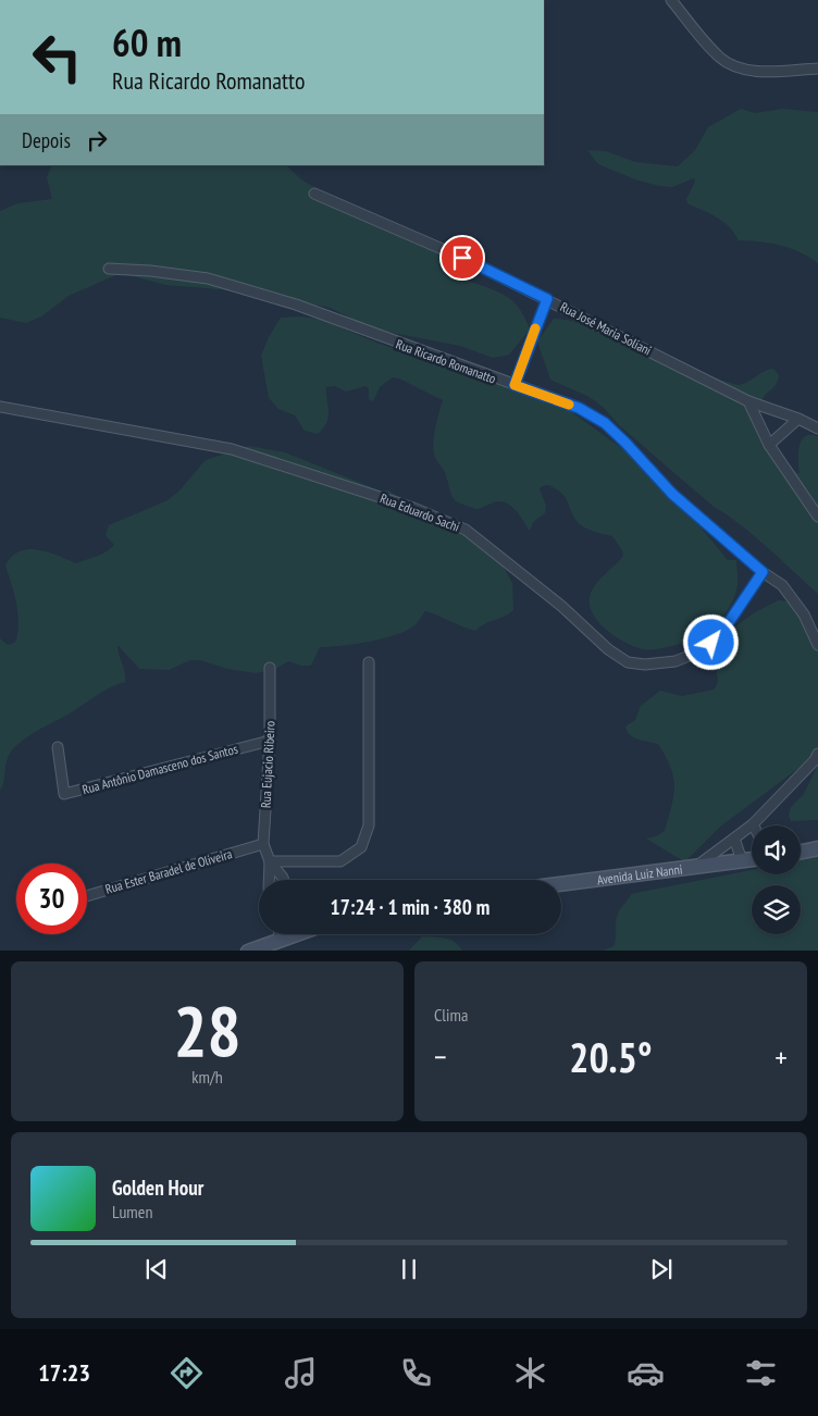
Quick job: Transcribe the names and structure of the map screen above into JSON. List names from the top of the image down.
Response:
{
  "streets": {
    "street": [
      "Rua José Maria Soliani",
      "Rua Ricardo Romanatto",
      "Rua Eduardo Sachi",
      "Rua Eujacio Ribeiro",
      "Rua Antônio Damasceno dos Santos",
      "Rua Ester Baradel de Oliveira",
      "Avenida Luiz Nanni"
    ]
  },
  "crossings": [
    ["Rua Ricardo Romanatto", "Rua Eduardo Sachi"],
    ["Rua Eujacio Ribeiro", "Rua Antônio Damasceno dos Santos"],
    ["Rua Eujacio Ribeiro", "Rua Ester Baradel de Oliveira"]
  ],
  "page": {
    "turn": ["60 m", "Rua Ricardo Romanatto"],
    "then": "Depois",
    "limit": "30",
    "trip": "17:24 · 1 min · 380 m",
    "tile": [
      ["28", "km/h"],
      "Clima"
    ],
    "heat": ["−", "20.5°", "+"],
    "song": ["Golden Hour", "Lumen"],
    "tabs": "17:23"
  }
}
